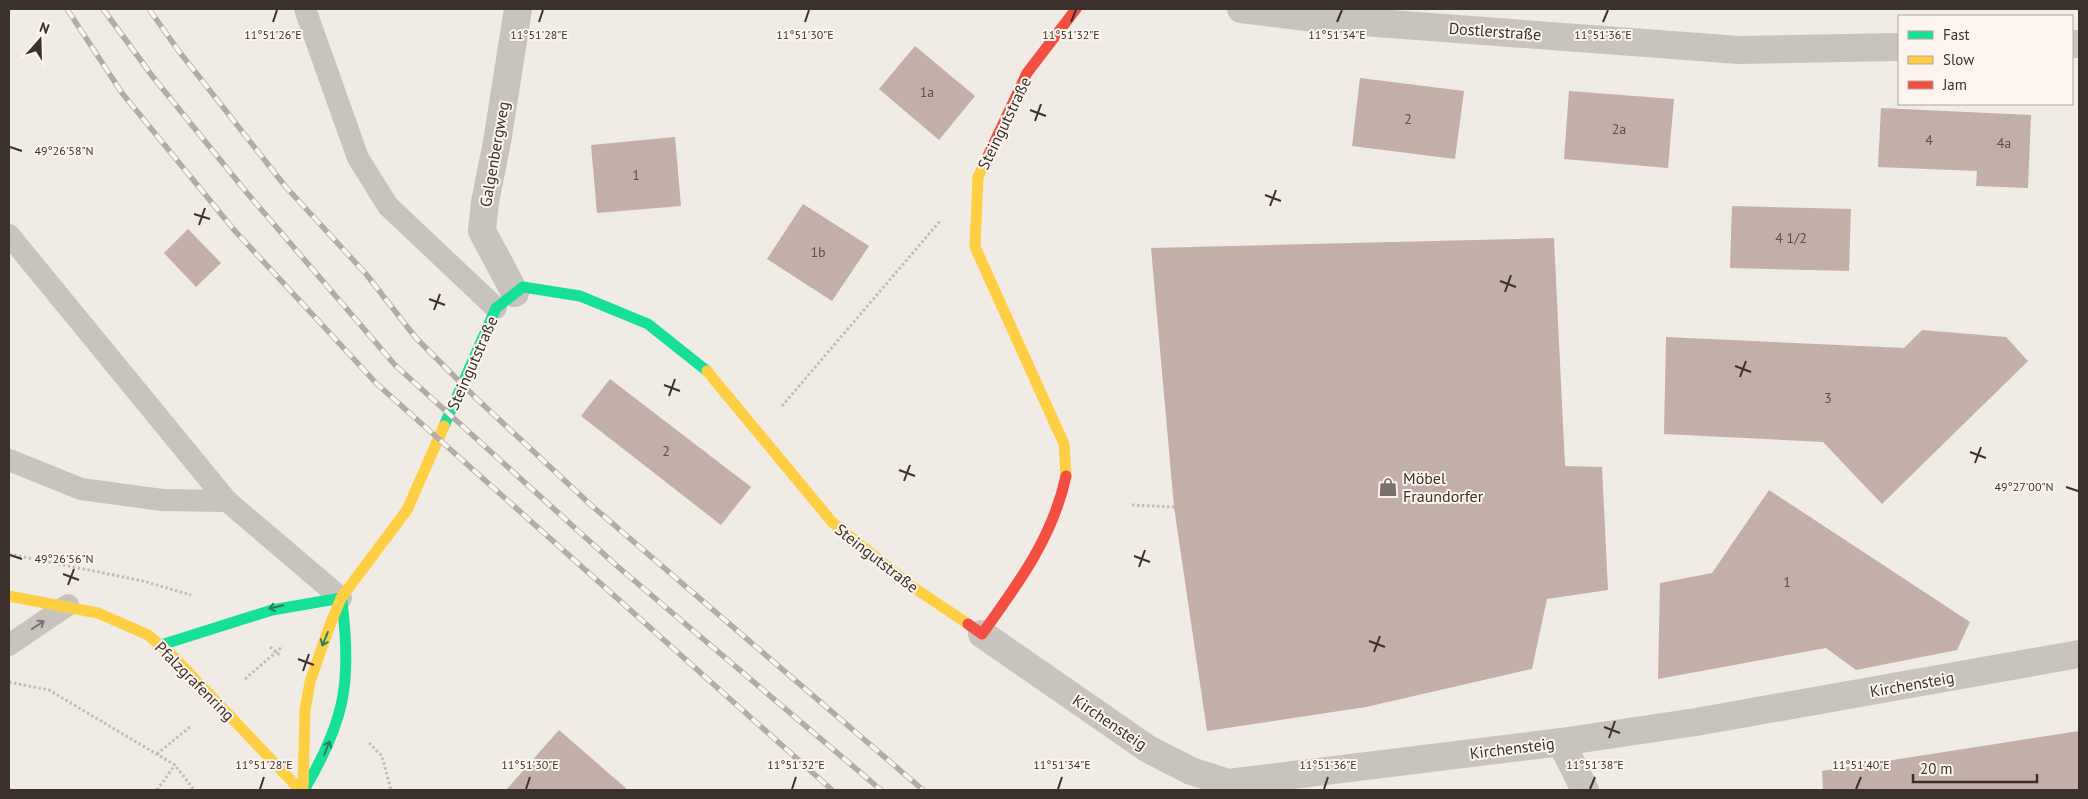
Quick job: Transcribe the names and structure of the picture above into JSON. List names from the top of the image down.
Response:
{
  "streets": {
    "street": [
      "Dostlerstraße",
      "Steingutstraße",
      "Galgenbergweg",
      "Pfalzgrafenring",
      "Kirchensteig"
    ]
  },
  "crossings": [
    ["Steingutstraße", "Galgenbergweg"],
    ["Steingutstraße", "Pfalzgrafenring"],
    ["Steingutstraße", "Kirchensteig"]
  ],
  "places": {
    "shop": ["Möbel Fraundorfer"]
  },
  "house_numbers": [
    "1a",
    "2",
    "2a",
    "4",
    "4a",
    "1",
    "4 1/2",
    "1b",
    "3",
    "2",
    "1"
  ],
  "legend": ["Fast", "Slow", "Jam"],
  "scale_bar": "20 m",
  "north": "top",
  "coordinates": [
    "11°51'32\"E",
    "11°51'34\"E",
    "11°51'26\"E",
    "11°51'28\"E",
    "11°51'30\"E",
    "11°51'36\"E",
    "49°26'58\"N",
    "49°27'00\"N",
    "49°26'56\"N",
    "11°51'38\"E",
    "11°51'40\"E"
  ]
}
